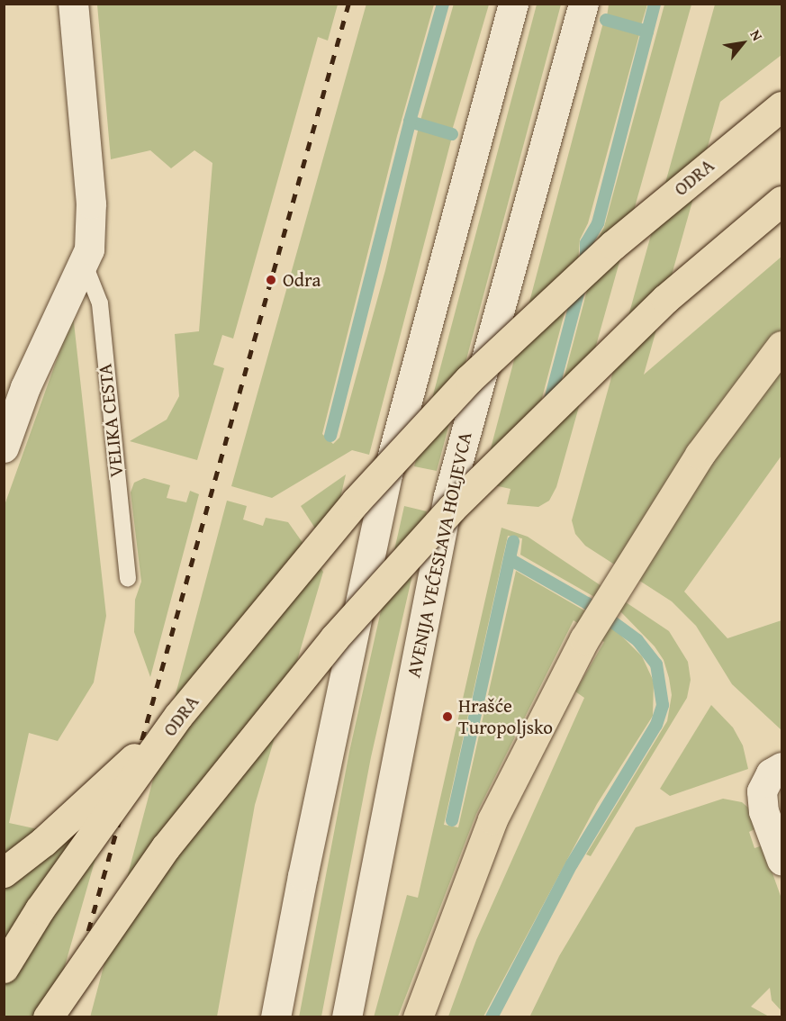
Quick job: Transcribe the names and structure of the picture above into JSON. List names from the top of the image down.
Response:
{
  "streets": {
    "highway": ["ODRA"],
    "main road": ["AVENIJA VEĆESLAVA HOLJEVCA"],
    "lane": ["VELIKA CESTA"]
  },
  "places": ["Odra", "Hrašće Turopoljsko"],
  "north": "top right"
}
